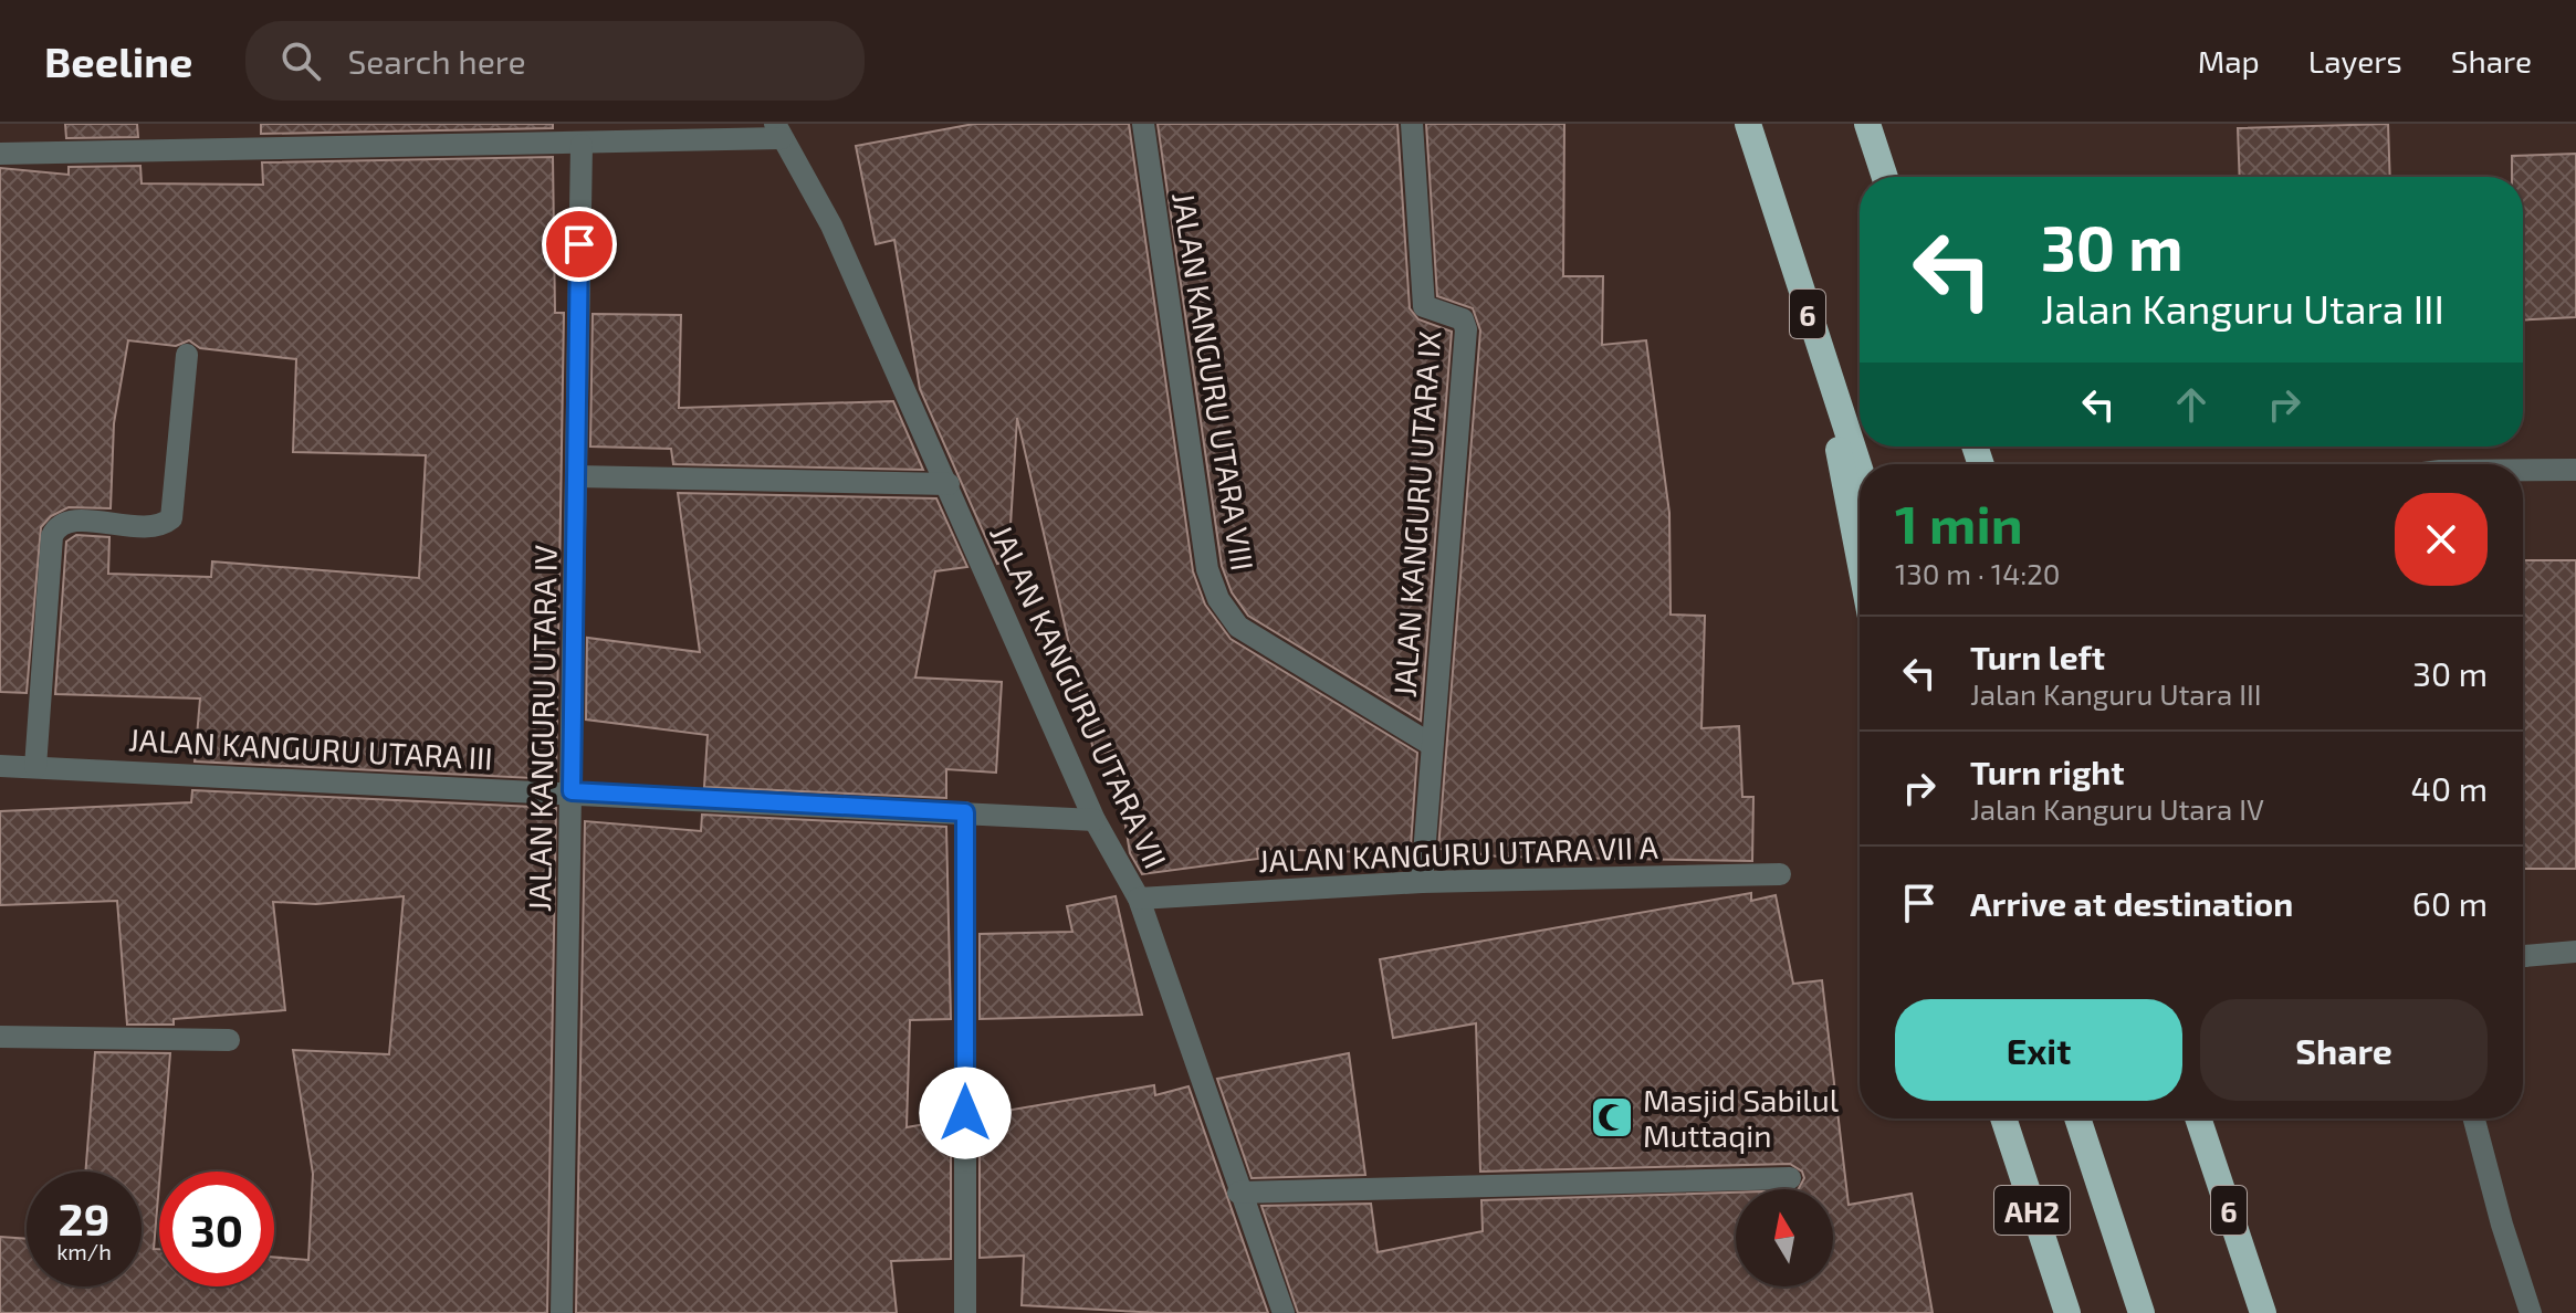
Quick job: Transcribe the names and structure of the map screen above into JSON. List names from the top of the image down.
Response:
{
  "streets": {
    "highway": ["6", "AH2"],
    "street": [
      "JALAN KANGURU UTARA VIII",
      "JALAN KANGURU UTARA IX",
      "JALAN KANGURU UTARA VII",
      "JALAN KANGURU UTARA IV",
      "JALAN KANGURU UTARA III",
      "JALAN KANGURU UTARA VII A"
    ]
  },
  "crossings": [
    ["JALAN KANGURU UTARA VIII", "JALAN KANGURU UTARA IX"],
    ["JALAN KANGURU UTARA IX", "JALAN KANGURU UTARA VII A"],
    ["JALAN KANGURU UTARA VII", "JALAN KANGURU UTARA III"],
    ["JALAN KANGURU UTARA VII", "JALAN KANGURU UTARA VII A"],
    ["JALAN KANGURU UTARA IV", "JALAN KANGURU UTARA III"]
  ],
  "places": {
    "mosque": ["Masjid Sabilul Muttaqin"]
  },
  "north": "top",
  "page": {
    "header": "Beeline",
    "search": "Search here",
    "nav": ["Map", "Layers", "Share"],
    "turn": ["30 m", "Jalan Kanguru Utara III"],
    "heading": ["1 min", "130 m · 14:20"],
    "list": [
      {
        "name": "Turn left",
        "note": "Jalan Kanguru Utara III",
        "value": "30 m"
      },
      {
        "name": "Turn right",
        "note": "Jalan Kanguru Utara IV",
        "value": "40 m"
      },
      {
        "name": "Arrive at destination",
        "value": "60 m"
      }
    ],
    "buttons": ["Exit", "Share"],
    "speed": "29 km/h",
    "limit": "30"
  }
}
